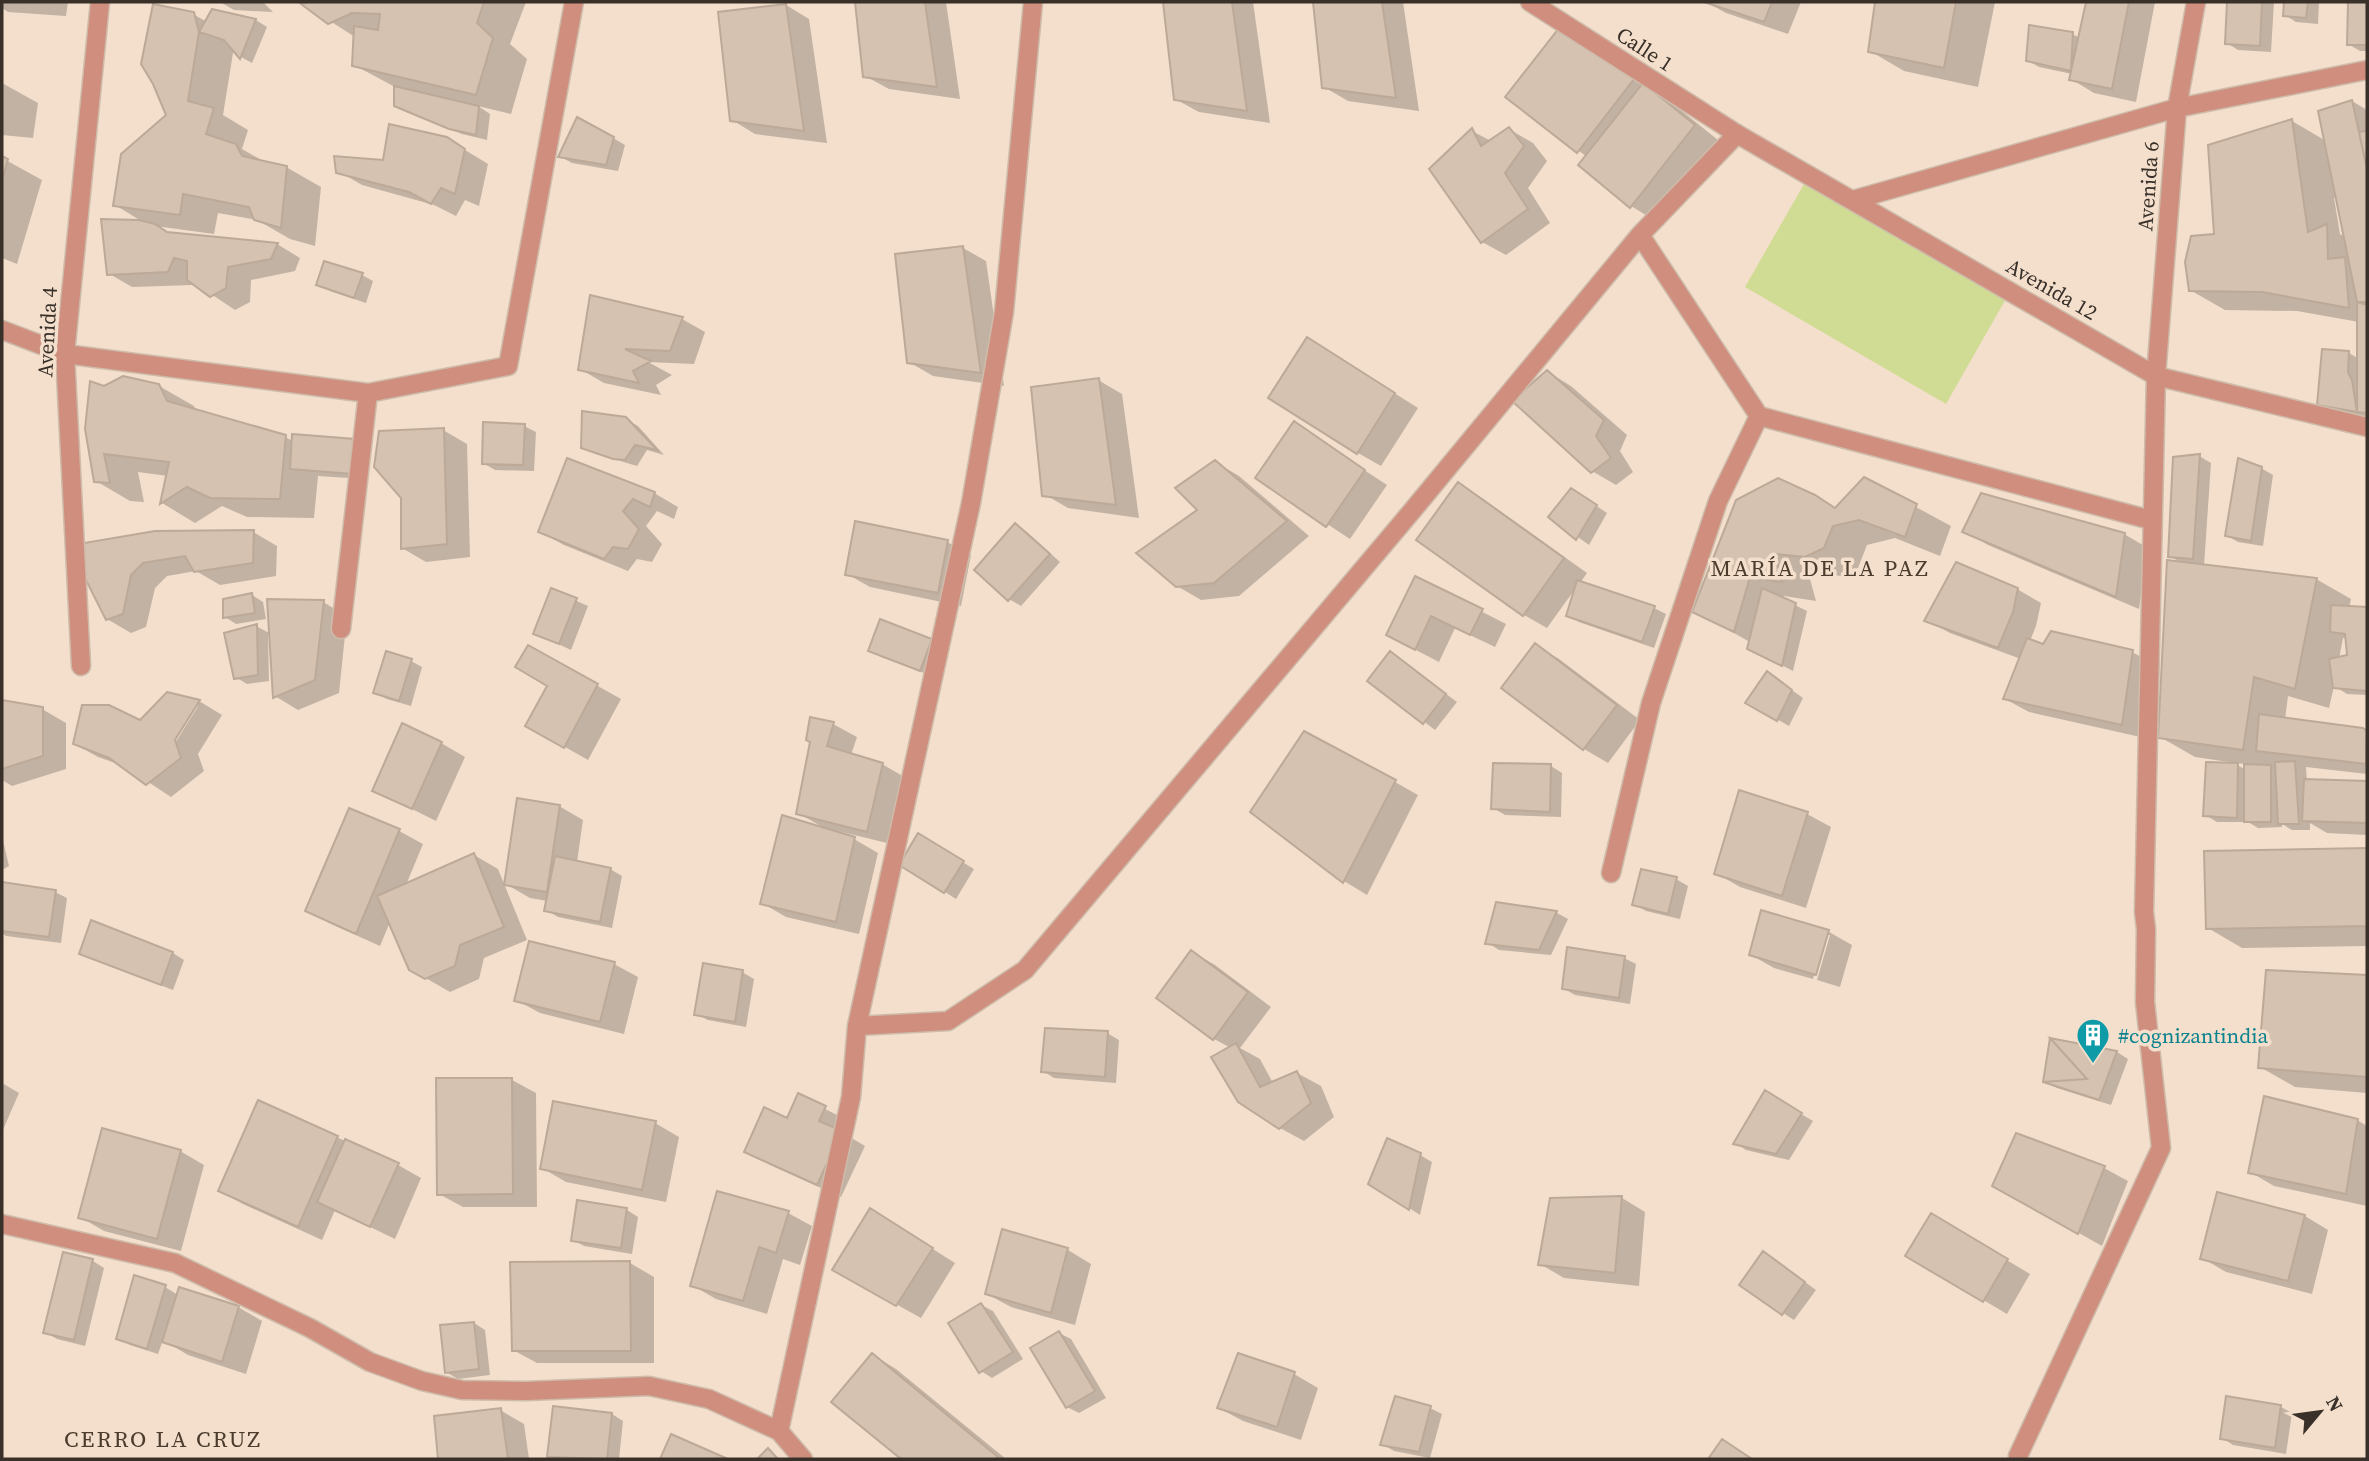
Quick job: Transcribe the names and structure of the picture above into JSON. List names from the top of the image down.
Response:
{
  "streets": {
    "street": [
      "Calle 1",
      "Avenida 6",
      "Avenida 12",
      "Avenida 4"
    ]
  },
  "crossings": [
    ["Calle 1", "Avenida 12"],
    ["Avenida 6", "Avenida 12"]
  ],
  "districts": ["MARÍA DE LA PAZ", "CERRO LA CRUZ"],
  "places": {
    "building": ["#cognizantindia"]
  },
  "north": "top right"
}
